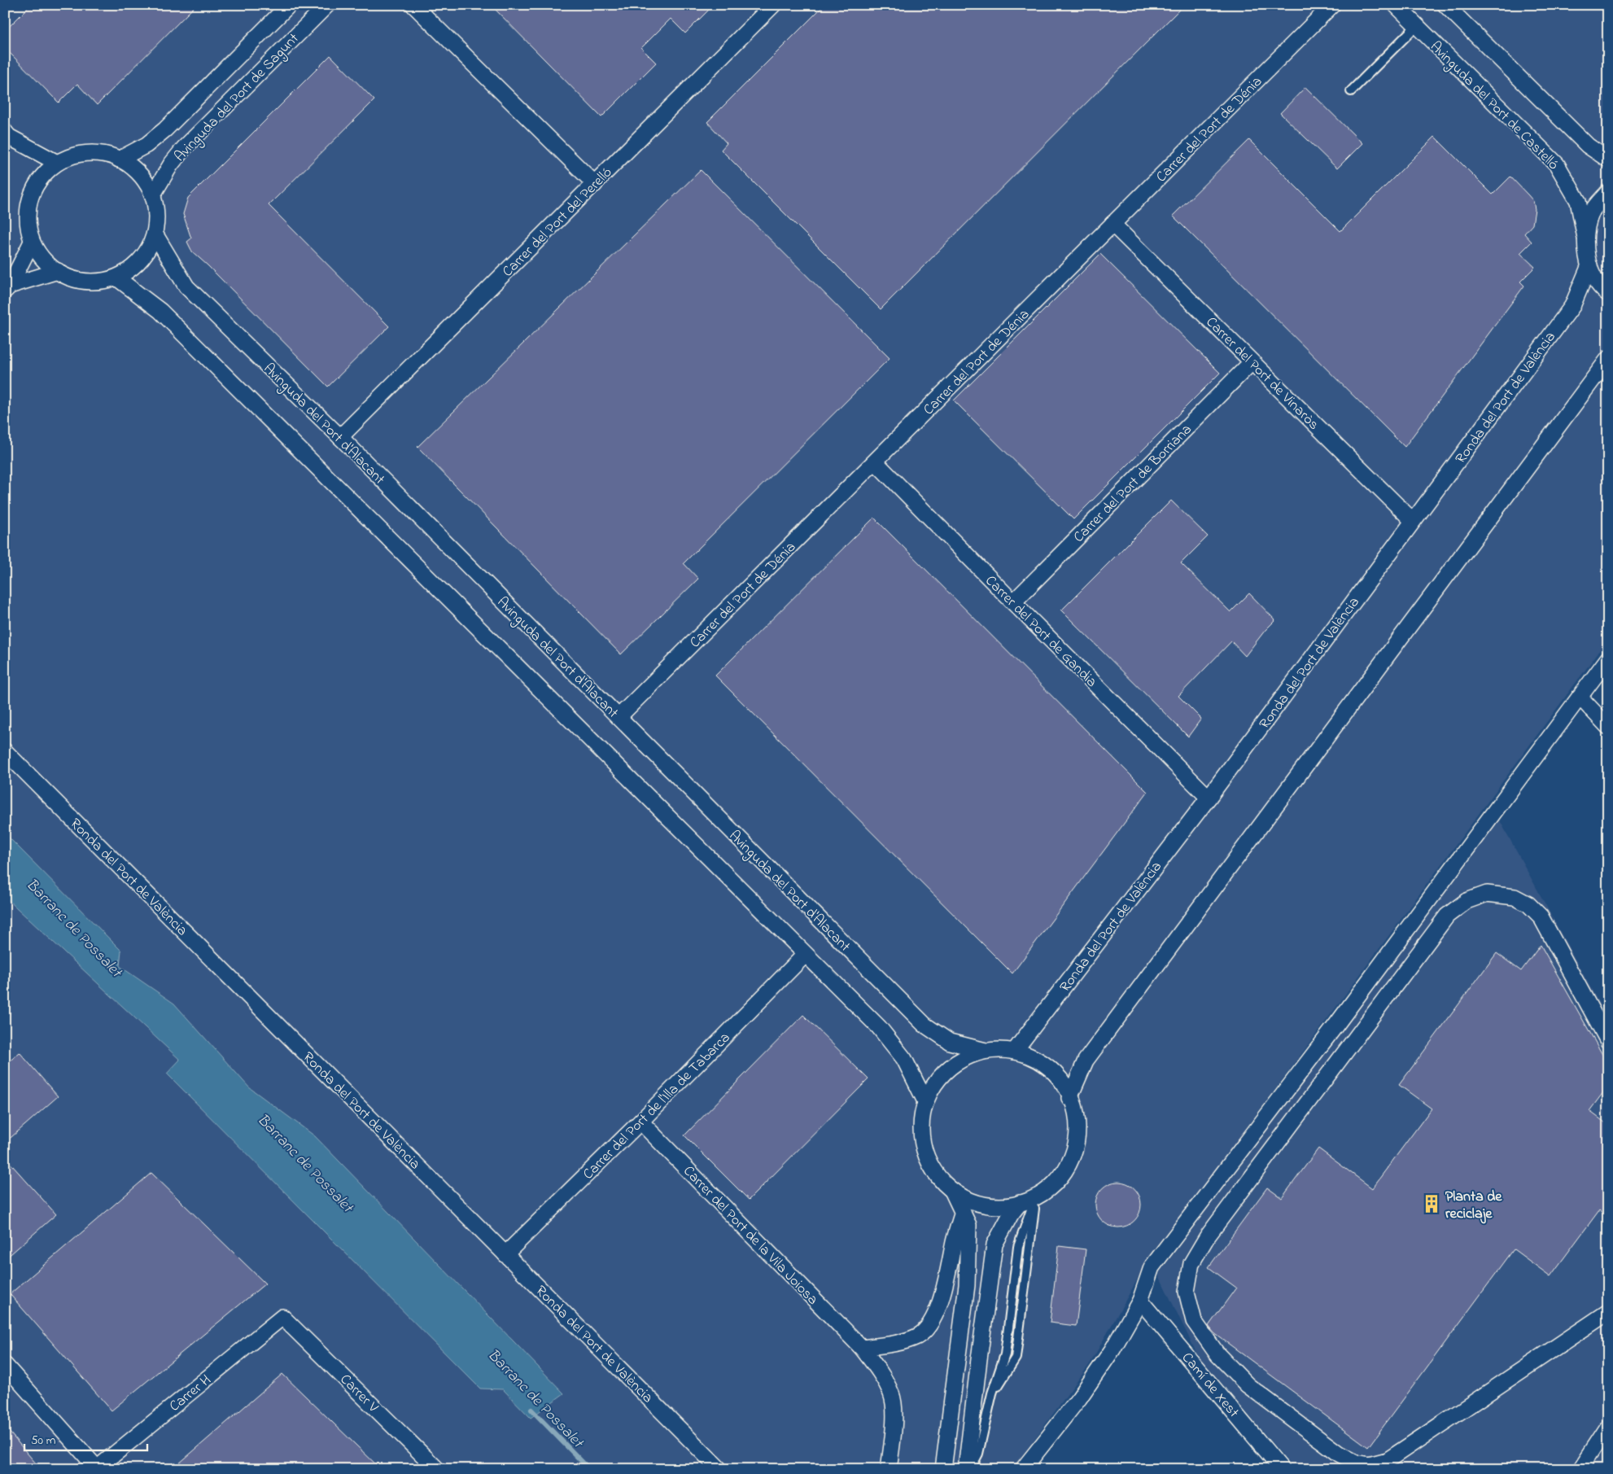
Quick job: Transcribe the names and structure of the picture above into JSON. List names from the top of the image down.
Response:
{
  "streets": {
    "street": [
      "Avinguda del Port de Sagunt",
      "Avinguda del Port de Castelló",
      "Carrer del Port de Dénia",
      "Carrer del Port del Perelló",
      "Carrer del Port de Vinaròs",
      "Ronda del Port de València",
      "Avinguda del Port d'Alacant",
      "Carrer del Port de Borriana",
      "Carrer del Port de Gandia",
      "Carrer del Port de l'Illa de Tabarca",
      "Carrer del Port de la Vila Joiosa",
      "Camí de Xest",
      "Carrer H",
      "Carrer V"
    ]
  },
  "crossings": [
    ["Avinguda del Port de Sagunt", "Avinguda del Port d'Alacant"],
    ["Avinguda del Port de Castelló", "Ronda del Port de València"],
    ["Carrer del Port de Dénia", "Carrer del Port de Vinaròs"],
    ["Carrer del Port de Dénia", "Avinguda del Port d'Alacant"],
    ["Carrer del Port de Dénia", "Carrer del Port de Gandia"],
    ["Carrer del Port del Perelló", "Avinguda del Port d'Alacant"],
    ["Carrer del Port de Vinaròs", "Ronda del Port de València"],
    ["Carrer del Port de Vinaròs", "Carrer del Port de Borriana"],
    ["Ronda del Port de València", "Carrer del Port de Gandia"],
    ["Ronda del Port de València", "Carrer del Port de l'Illa de Tabarca"],
    ["Carrer del Port de Borriana", "Carrer del Port de Gandia"],
    ["Carrer del Port de l'Illa de Tabarca", "Carrer del Port de la Vila Joiosa"],
    ["Carrer H", "Carrer V"]
  ],
  "water": ["Barranc de Possalet"],
  "places": {
    "building": ["Planta de reciclaje"]
  },
  "scale_bar": "50 m"
}
